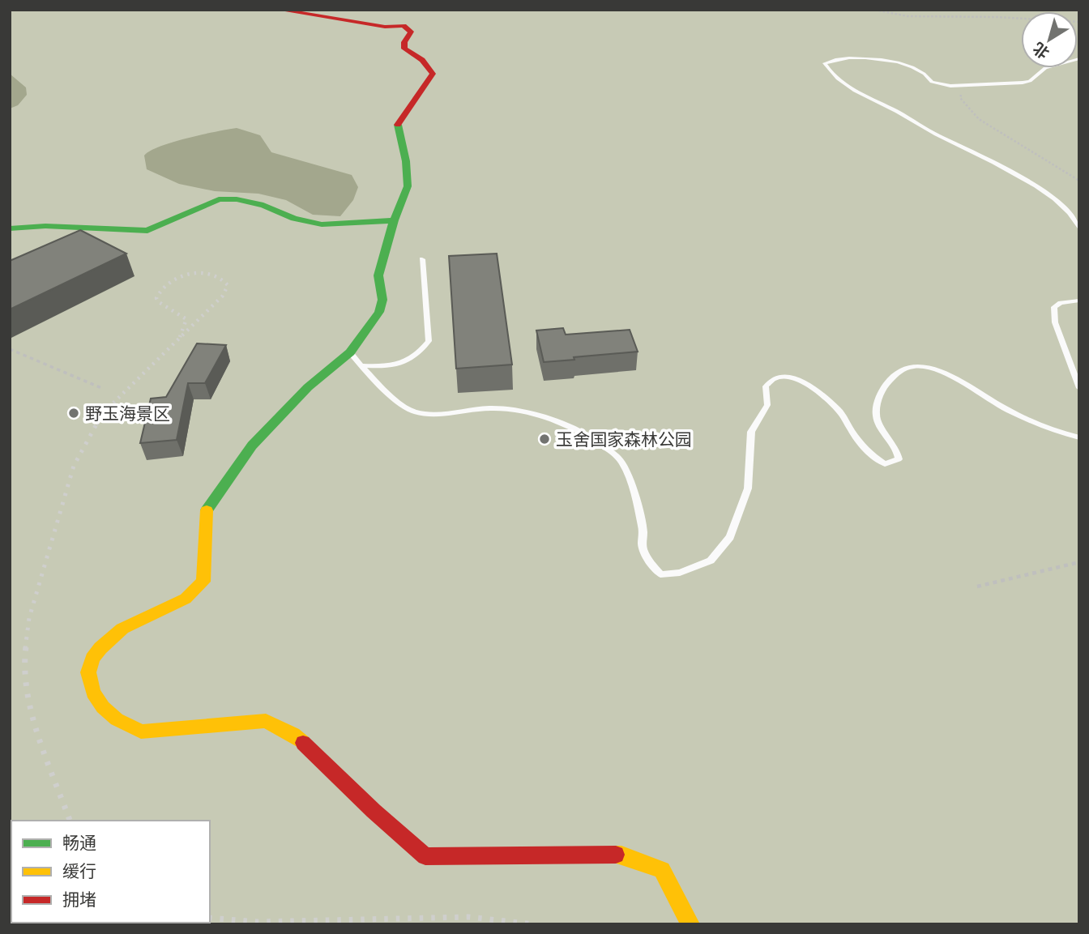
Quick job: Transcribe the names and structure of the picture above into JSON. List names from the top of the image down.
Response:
{
  "places": ["野玉海景区", "玉舍国家森林公园"],
  "legend": ["畅通", "缓行", "拥堵"],
  "north": "bottom left"
}
